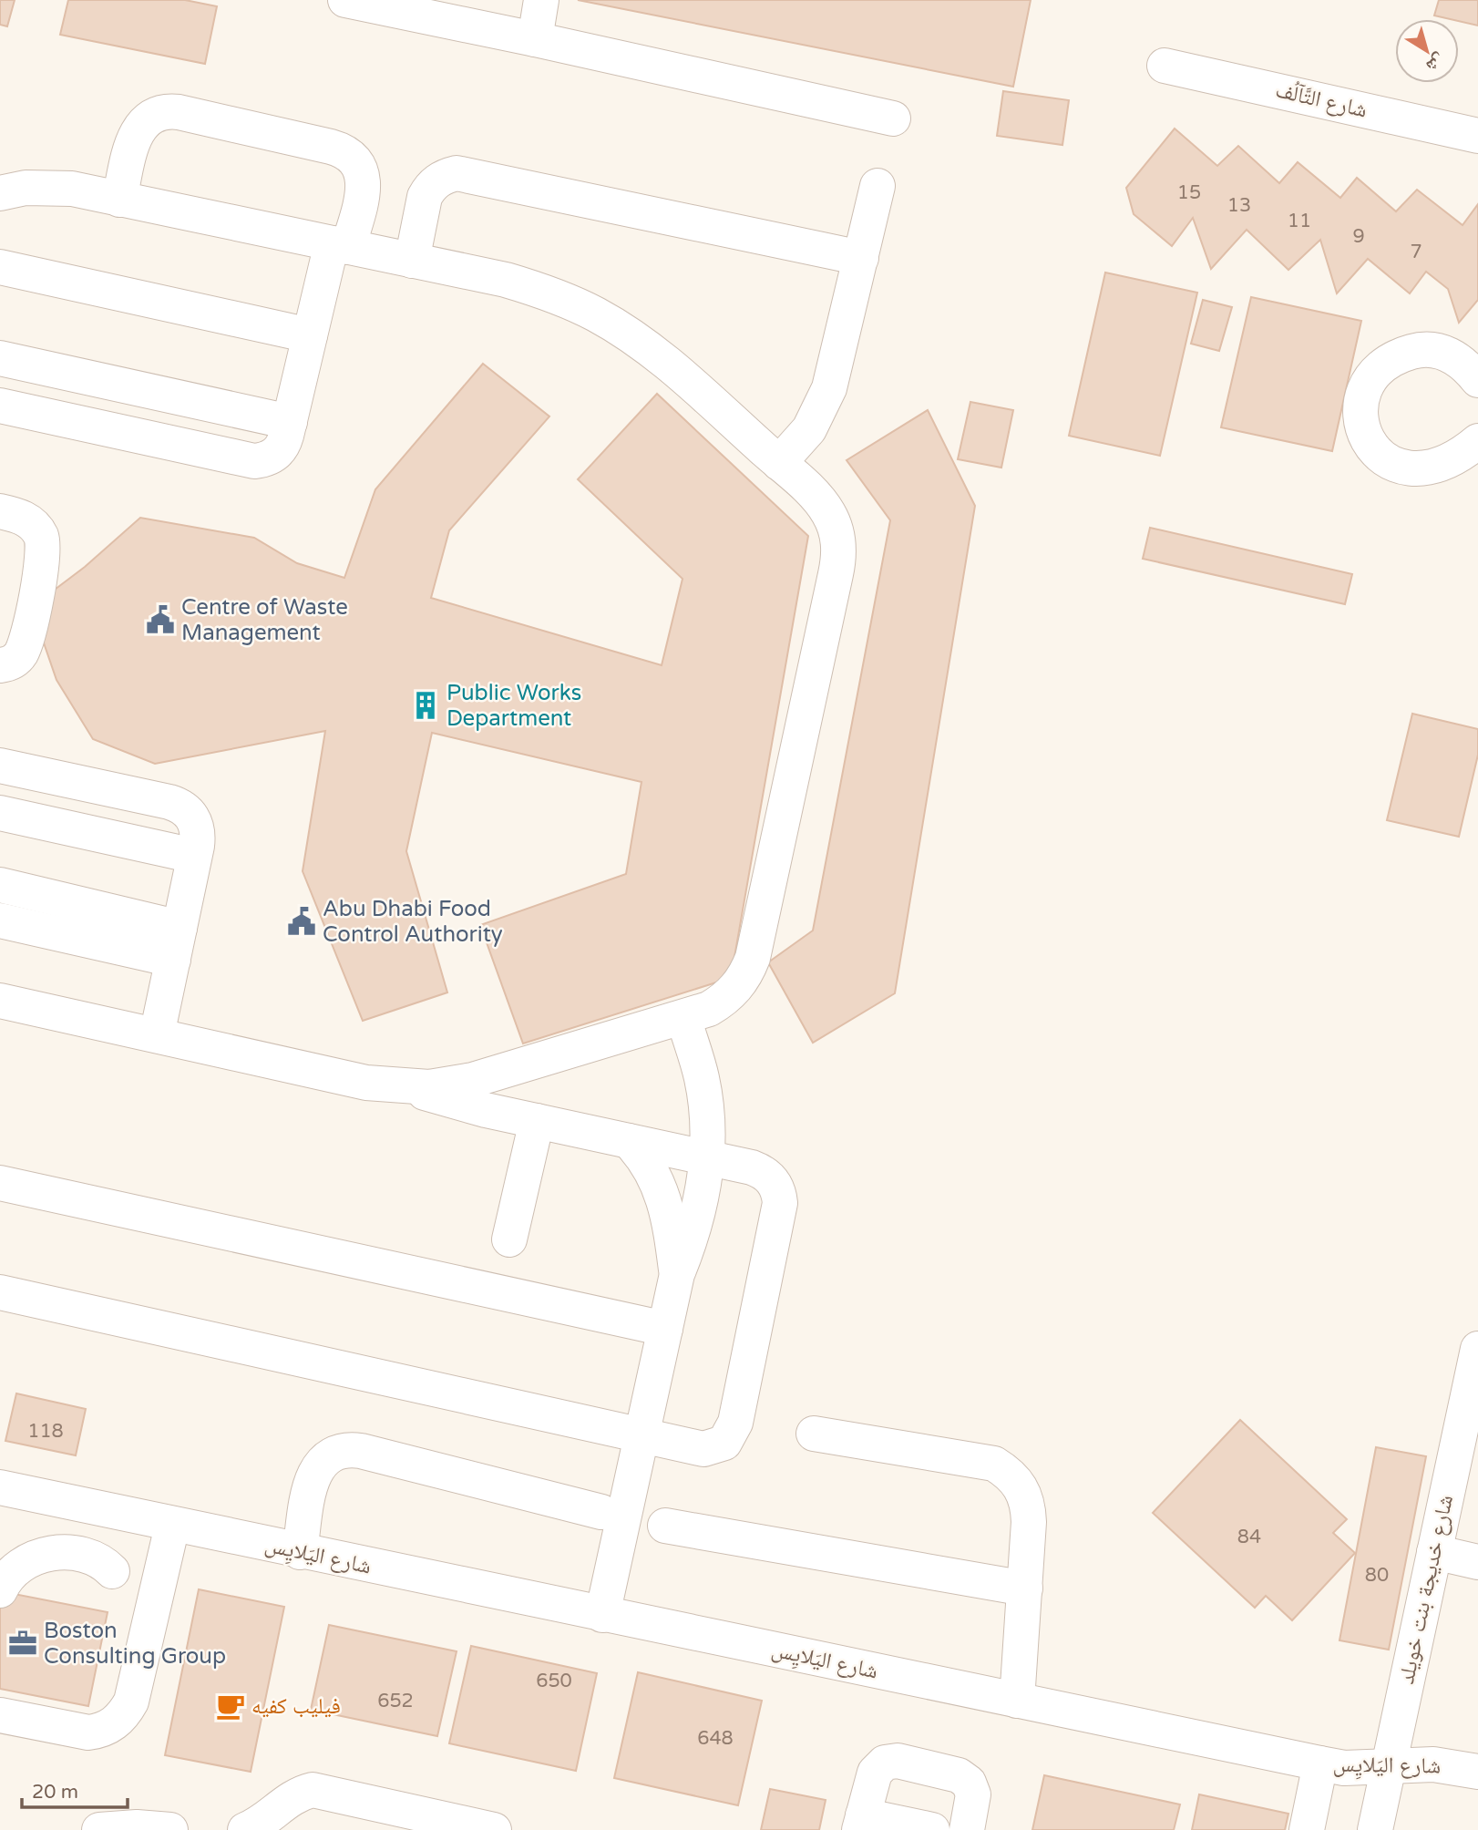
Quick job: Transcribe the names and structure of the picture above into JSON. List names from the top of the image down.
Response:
{
  "streets": {
    "street": ["شارع التَّآلُف", "شارع اليَلايِس", "شارع خديجة بنت خويلد"]
  },
  "crossings": [
    ["شارع اليَلايِس", "شارع خديجة بنت خويلد"]
  ],
  "places": {
    "public building": ["Centre of Waste Management", "Abu Dhabi Food Control Authority"],
    "building": ["Public Works Department"],
    "office": ["Boston Consulting Group"],
    "cafe": ["فيليب كفيه"]
  },
  "house_numbers": [
    "15",
    "13",
    "11",
    "9",
    "7",
    "118",
    "84",
    "80",
    "650",
    "652",
    "648"
  ],
  "scale_bar": "20 m",
  "north": "bottom right"
}
